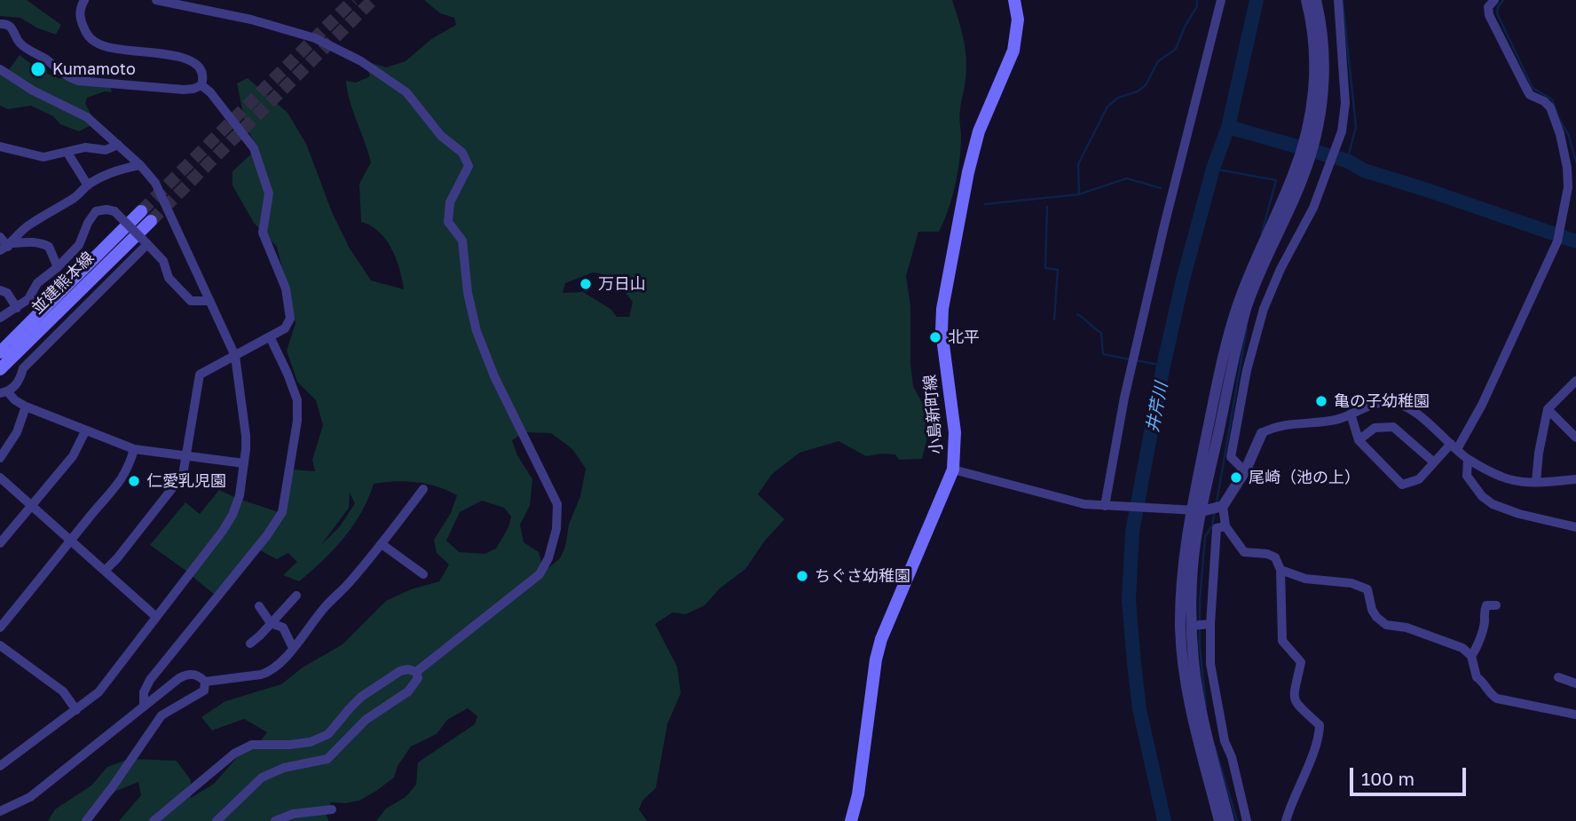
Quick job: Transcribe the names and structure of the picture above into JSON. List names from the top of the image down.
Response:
{
  "streets": {
    "main road": ["並建熊本線", "小島新町線"]
  },
  "water": ["井芹川"],
  "places": [
    "Kumamoto",
    "万日山",
    "北平",
    "亀の子幼稚園",
    "尾崎（池の上）",
    "仁愛乳児園",
    "ちぐさ幼稚園"
  ],
  "scale_bar": "100 m"
}
